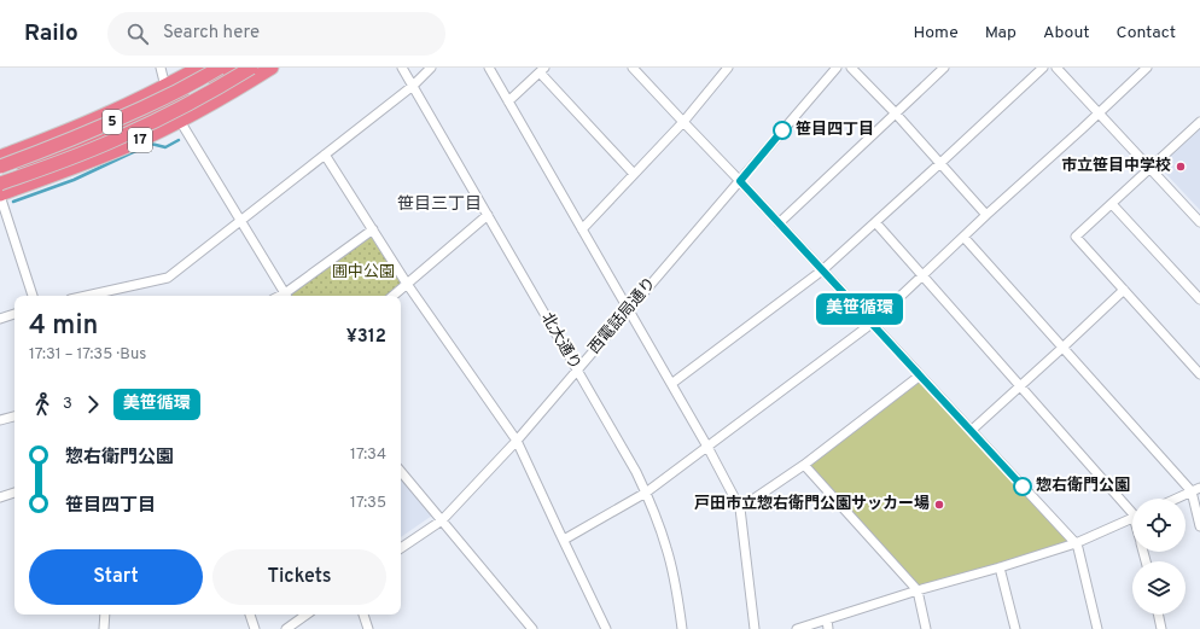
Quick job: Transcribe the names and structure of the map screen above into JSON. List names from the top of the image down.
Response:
{
  "streets": {
    "highway": ["5", "17"],
    "street": ["西電話局通り", "北大通り"]
  },
  "crossings": [
    ["西電話局通り", "北大通り"]
  ],
  "districts": ["笹目三丁目"],
  "parks": ["圃中公園"],
  "places": [
    "笹目四丁目",
    "市立笹目中学校",
    "惣右衛門公園",
    "戸田市立惣右衛門公園サッカー場"
  ],
  "lines": ["bus line 美笹循環"],
  "page": {
    "header": "Railo",
    "search": "Search here",
    "nav": [
      "Home",
      "Map",
      "About",
      "Contact"
    ],
    "on_map": "美笹循環",
    "heading": ["4 min", "17:31 – 17:35 · Bus", "¥312"],
    "legs": ["3", "美笹循環"],
    "list": [
      {
        "name": "惣右衛門公園",
        "value": "17:34"
      },
      {
        "name": "笹目四丁目",
        "value": "17:35"
      }
    ],
    "buttons": ["Start", "Tickets"]
  }
}
